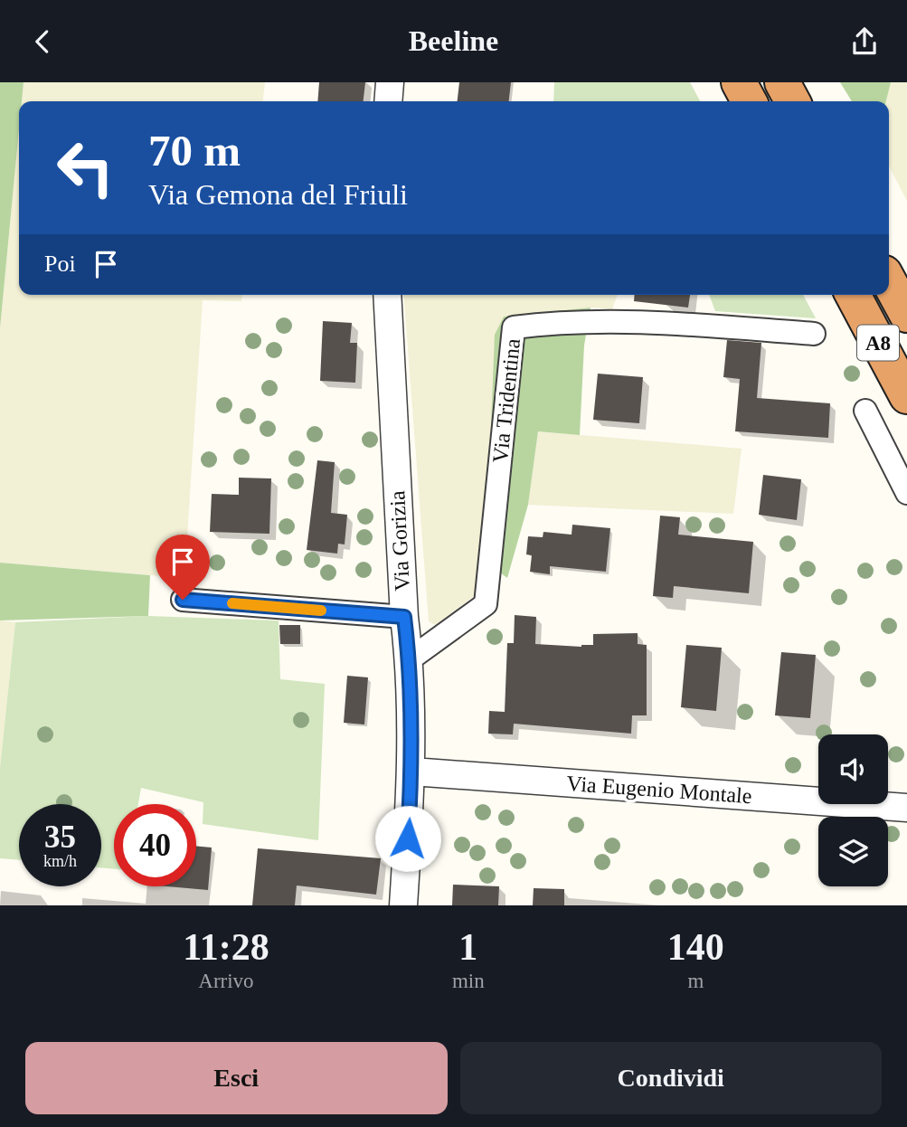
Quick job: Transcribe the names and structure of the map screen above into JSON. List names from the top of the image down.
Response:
{
  "streets": {
    "highway": ["A8"],
    "street": ["Via Tridentina", "Via Gorizia", "Via Eugenio Montale"]
  },
  "crossings": [
    ["Via Tridentina", "Via Gorizia"],
    ["Via Gorizia", "Via Eugenio Montale"]
  ],
  "page": {
    "header": "Beeline",
    "turn": ["70 m", "Via Gemona del Friuli"],
    "then": "Poi",
    "speed": "35 km/h",
    "limit": "40",
    "eta": [
      "11:28",
      "Arrivo",
      "1",
      "min",
      "140",
      "m"
    ],
    "buttons": ["Esci", "Condividi"]
  }
}
